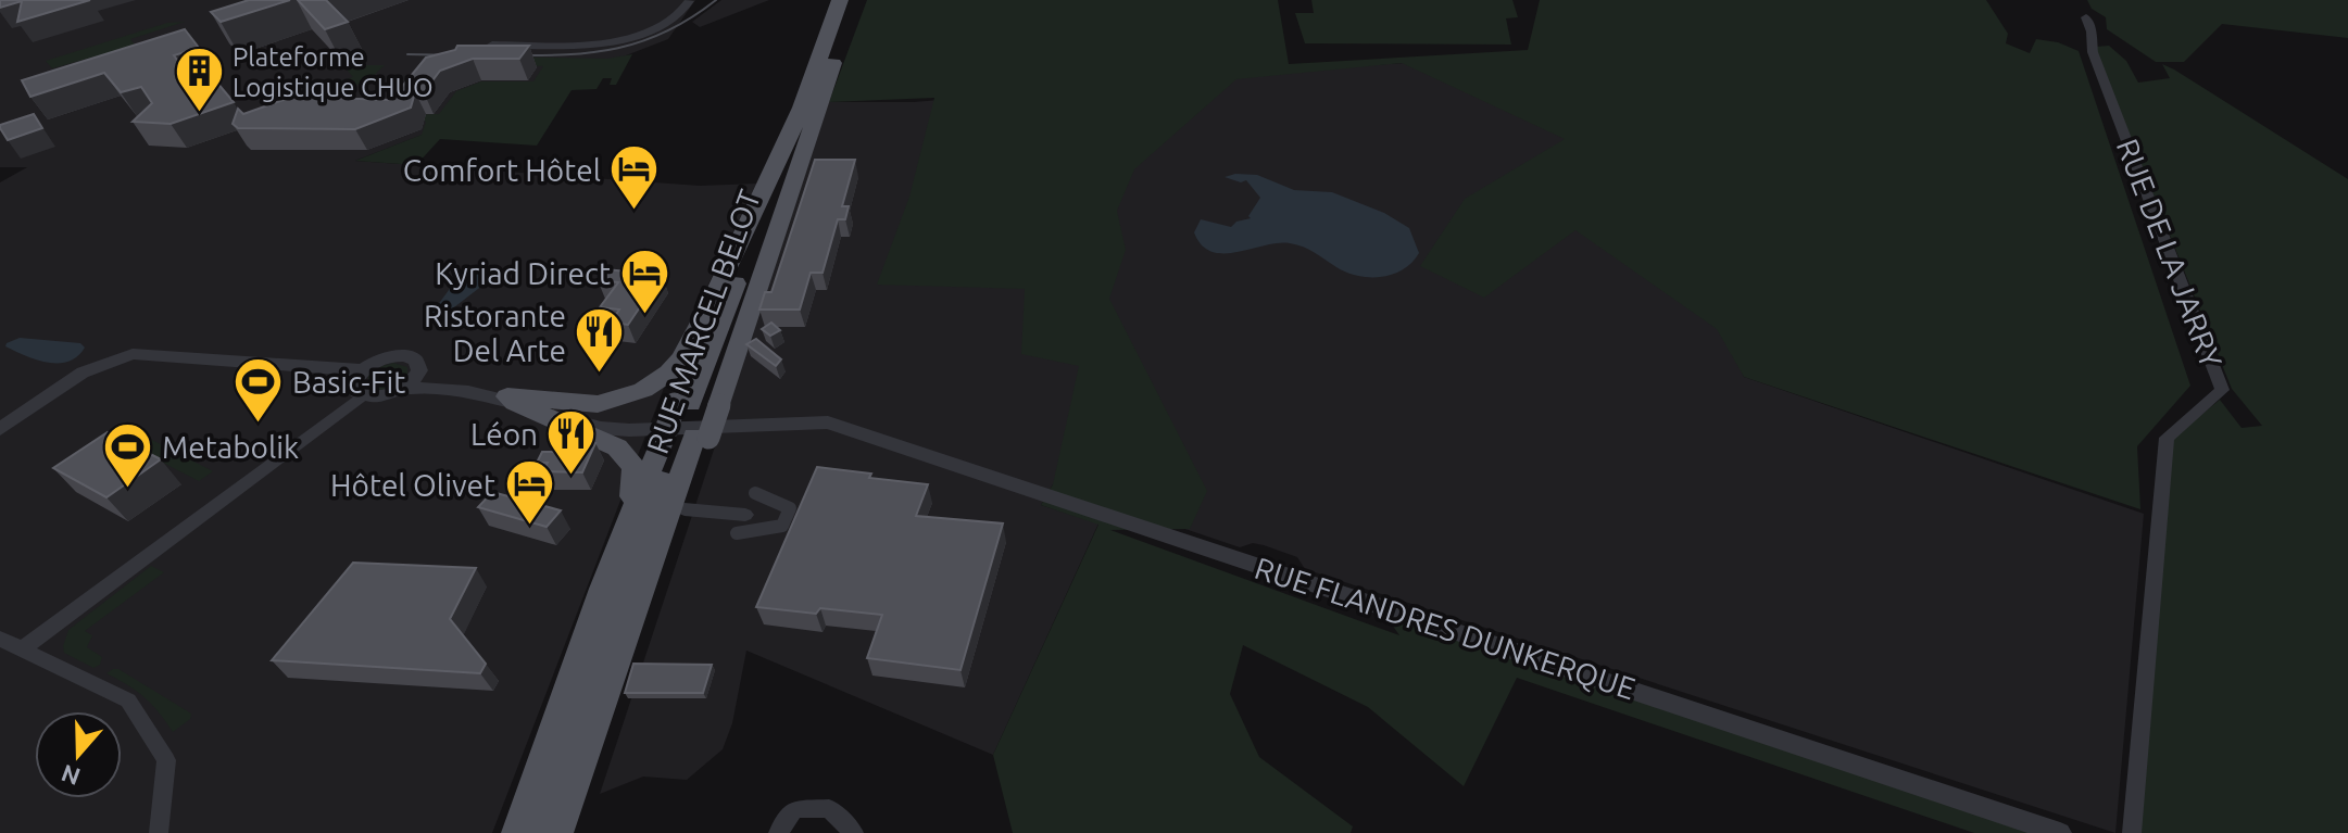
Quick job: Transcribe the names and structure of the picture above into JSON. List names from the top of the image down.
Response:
{
  "streets": {
    "main road": ["RUE MARCEL BELOT"],
    "street": ["RUE DE LA JARRY", "RUE FLANDRES DUNKERQUE"]
  },
  "crossings": [
    ["RUE MARCEL BELOT", "RUE FLANDRES DUNKERQUE"]
  ],
  "places": {
    "building": ["Plateforme Logistique CHUO"],
    "hotel": ["Comfort Hôtel", "Kyriad Direct", "Hôtel Olivet"],
    "restaurant": ["Ristorante Del Arte", "Léon"],
    "sports": ["Basic-Fit", "Metabolik"]
  },
  "north": "bottom"
}
